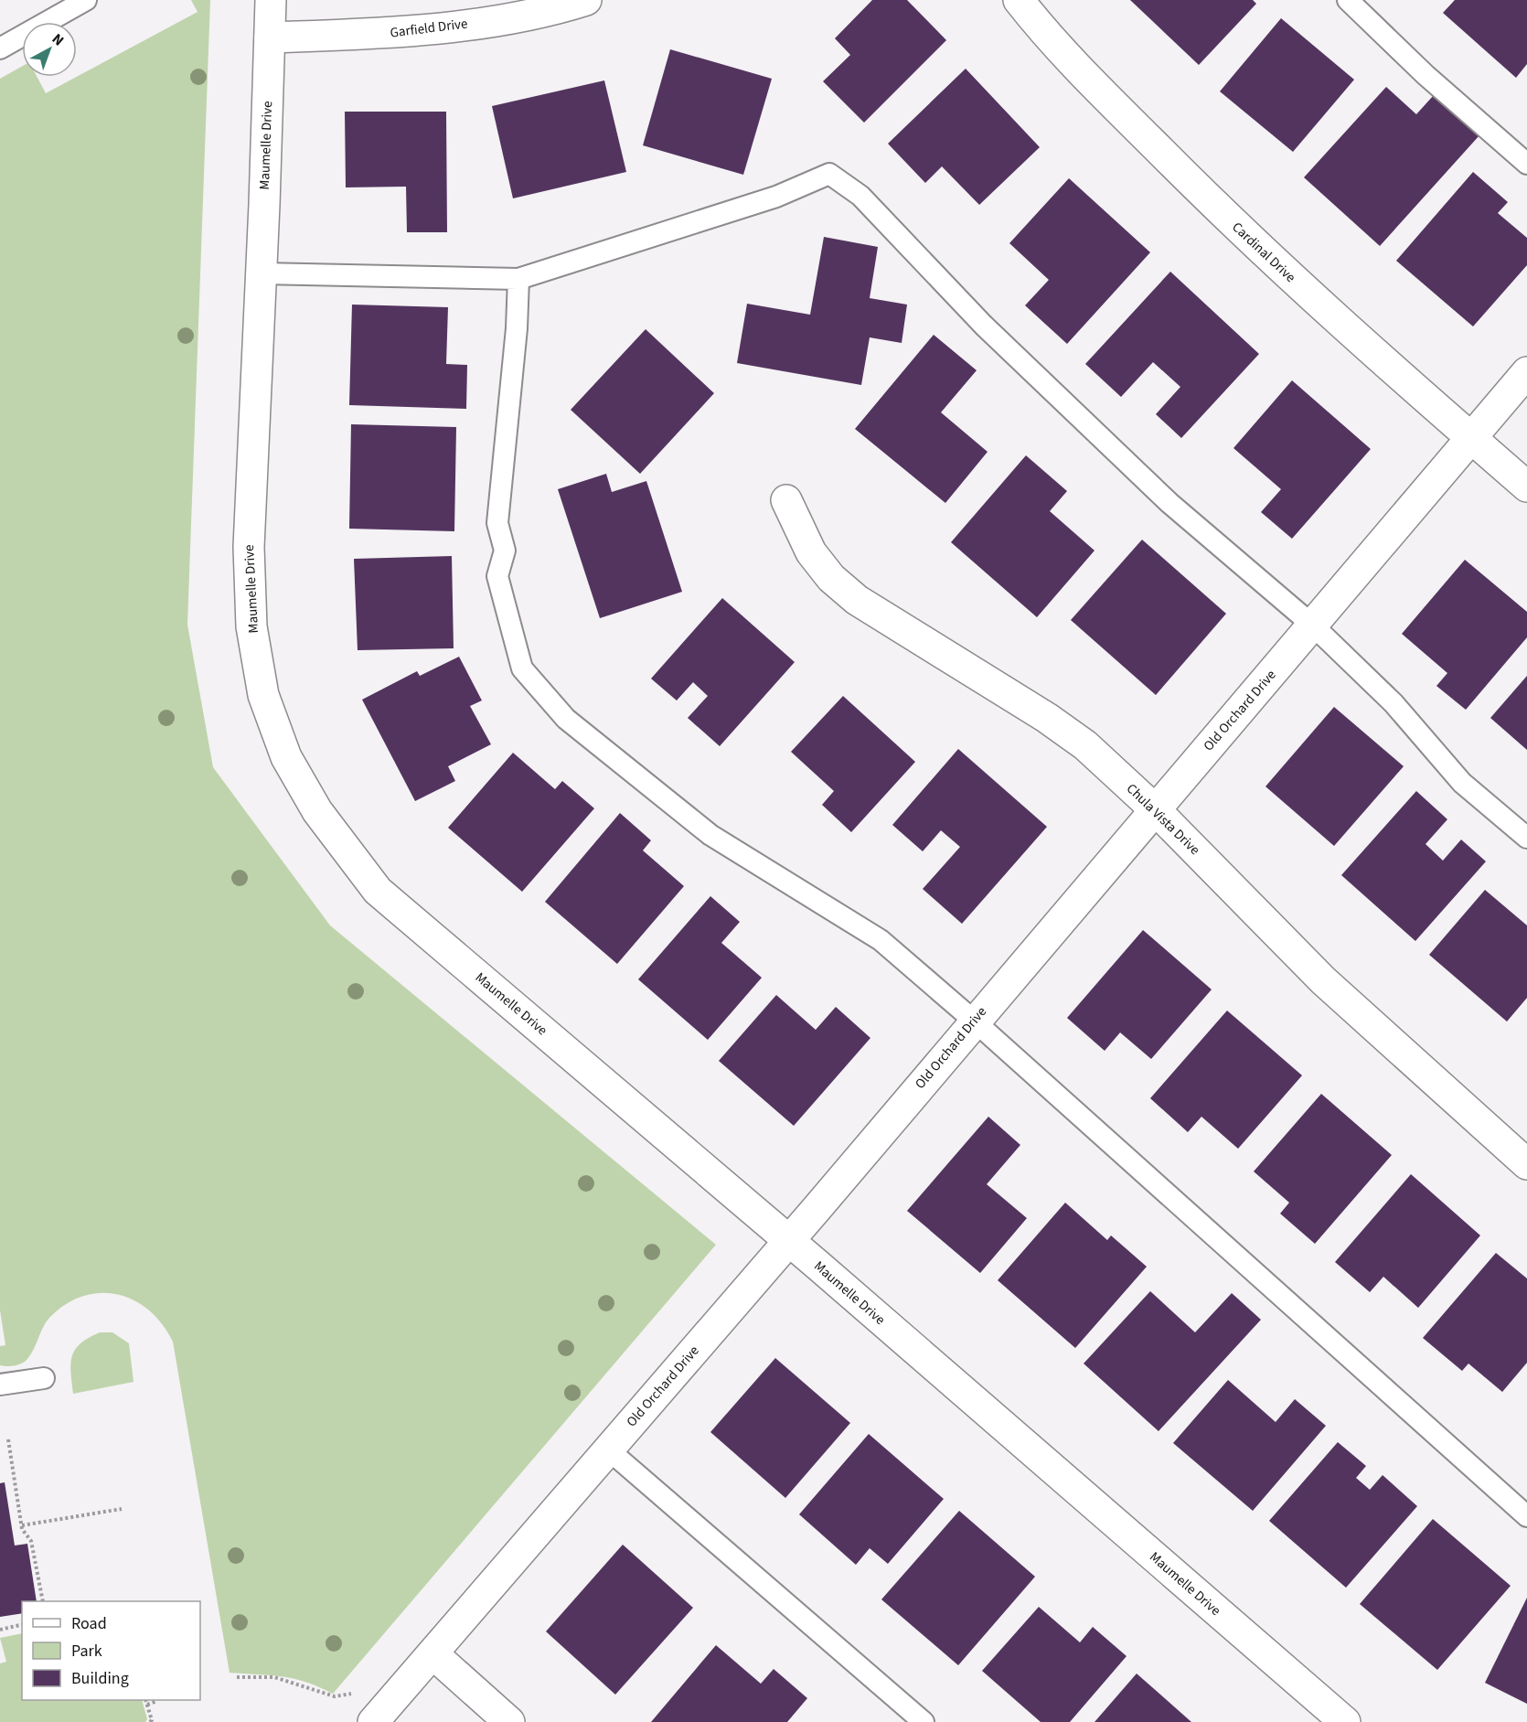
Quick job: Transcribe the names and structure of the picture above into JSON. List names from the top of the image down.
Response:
{
  "streets": {
    "street": [
      "Garfield Drive",
      "Maumelle Drive",
      "Cardinal Drive",
      "Old Orchard Drive",
      "Chula Vista Drive"
    ]
  },
  "crossings": [
    ["Garfield Drive", "Maumelle Drive"],
    ["Maumelle Drive", "Old Orchard Drive"],
    ["Cardinal Drive", "Old Orchard Drive"],
    ["Old Orchard Drive", "Chula Vista Drive"]
  ],
  "legend": ["Road", "Park", "Building"],
  "north": "top right"
}
